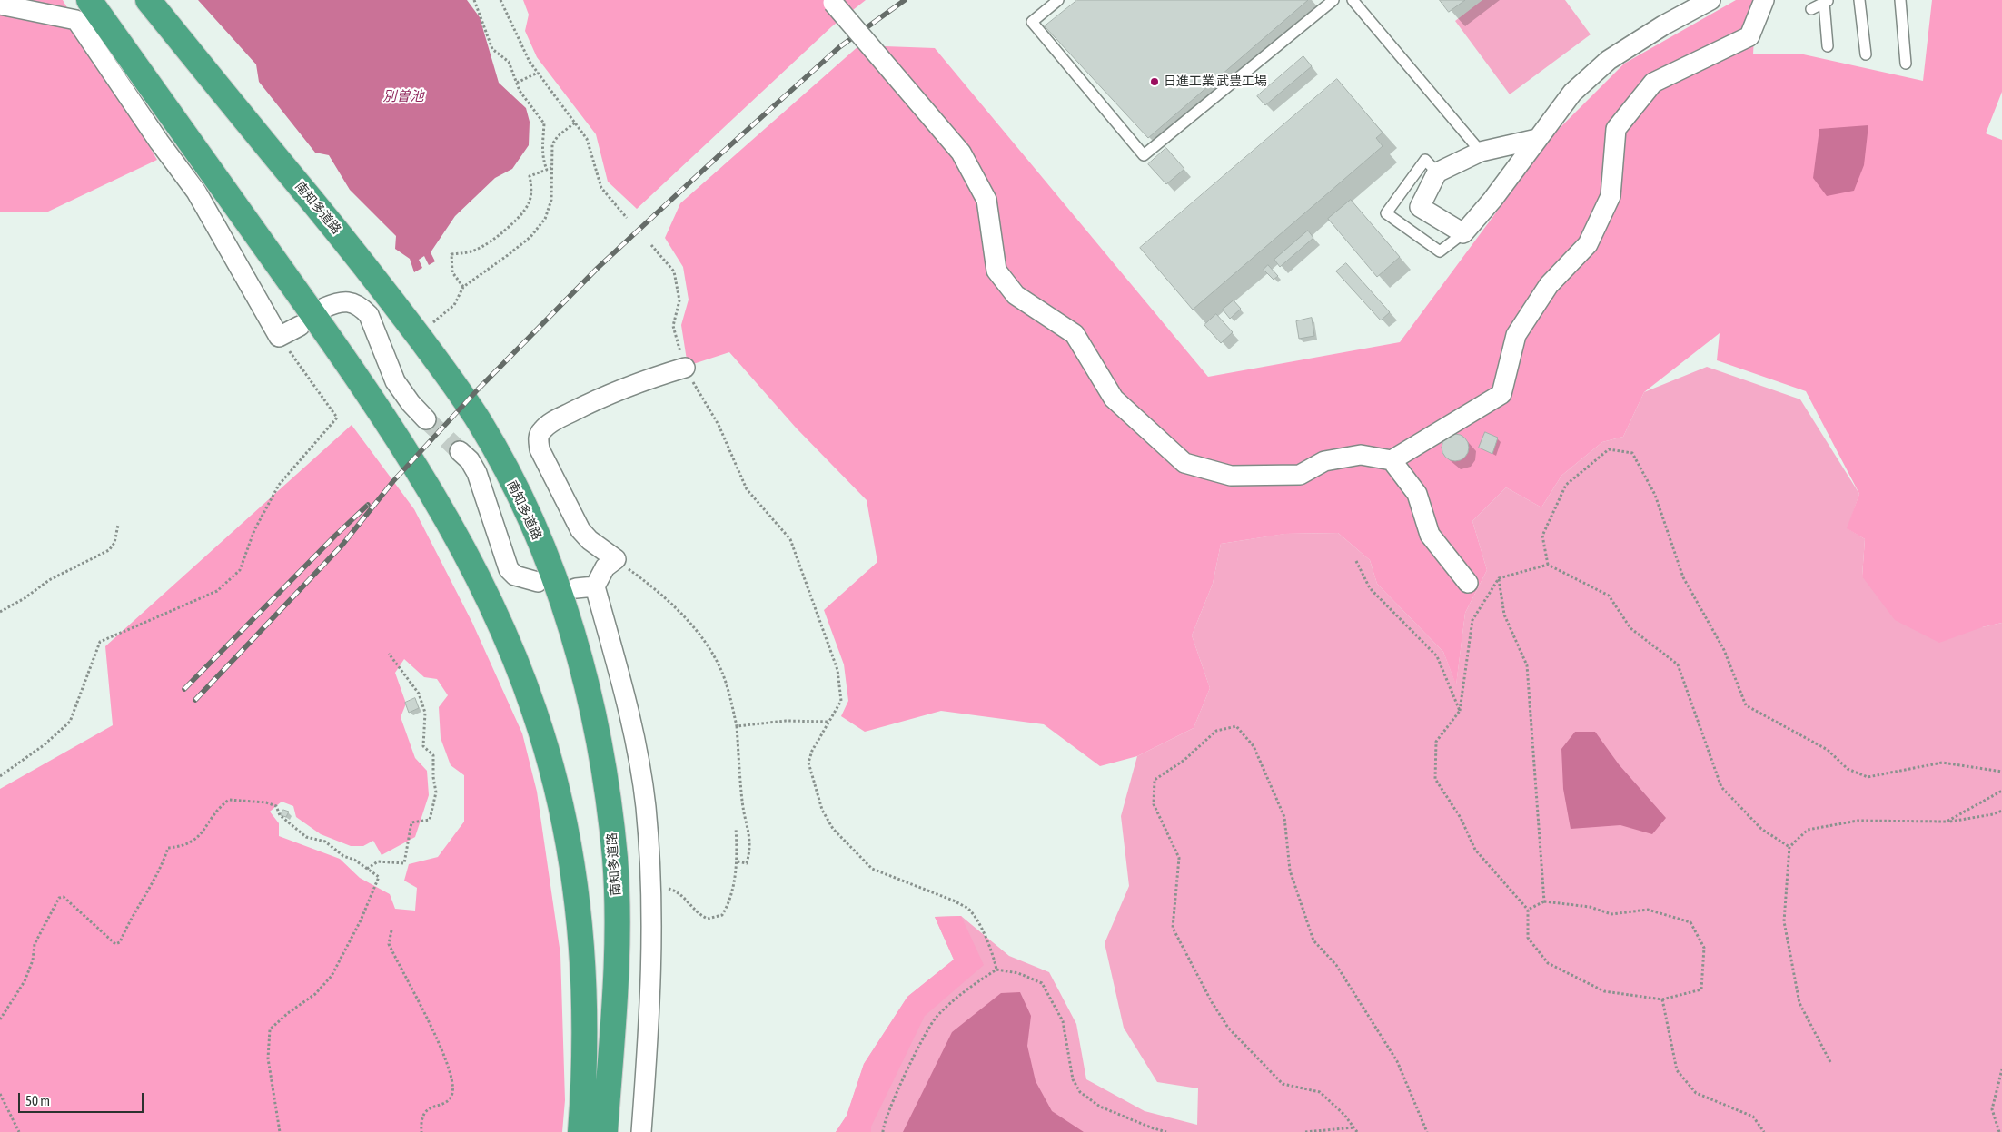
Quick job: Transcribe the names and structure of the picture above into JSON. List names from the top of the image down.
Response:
{
  "streets": {
    "highway": ["南知多道路"]
  },
  "water": ["別曽池"],
  "places": ["日進工業 武豊工場"],
  "scale_bar": "50 m"
}
